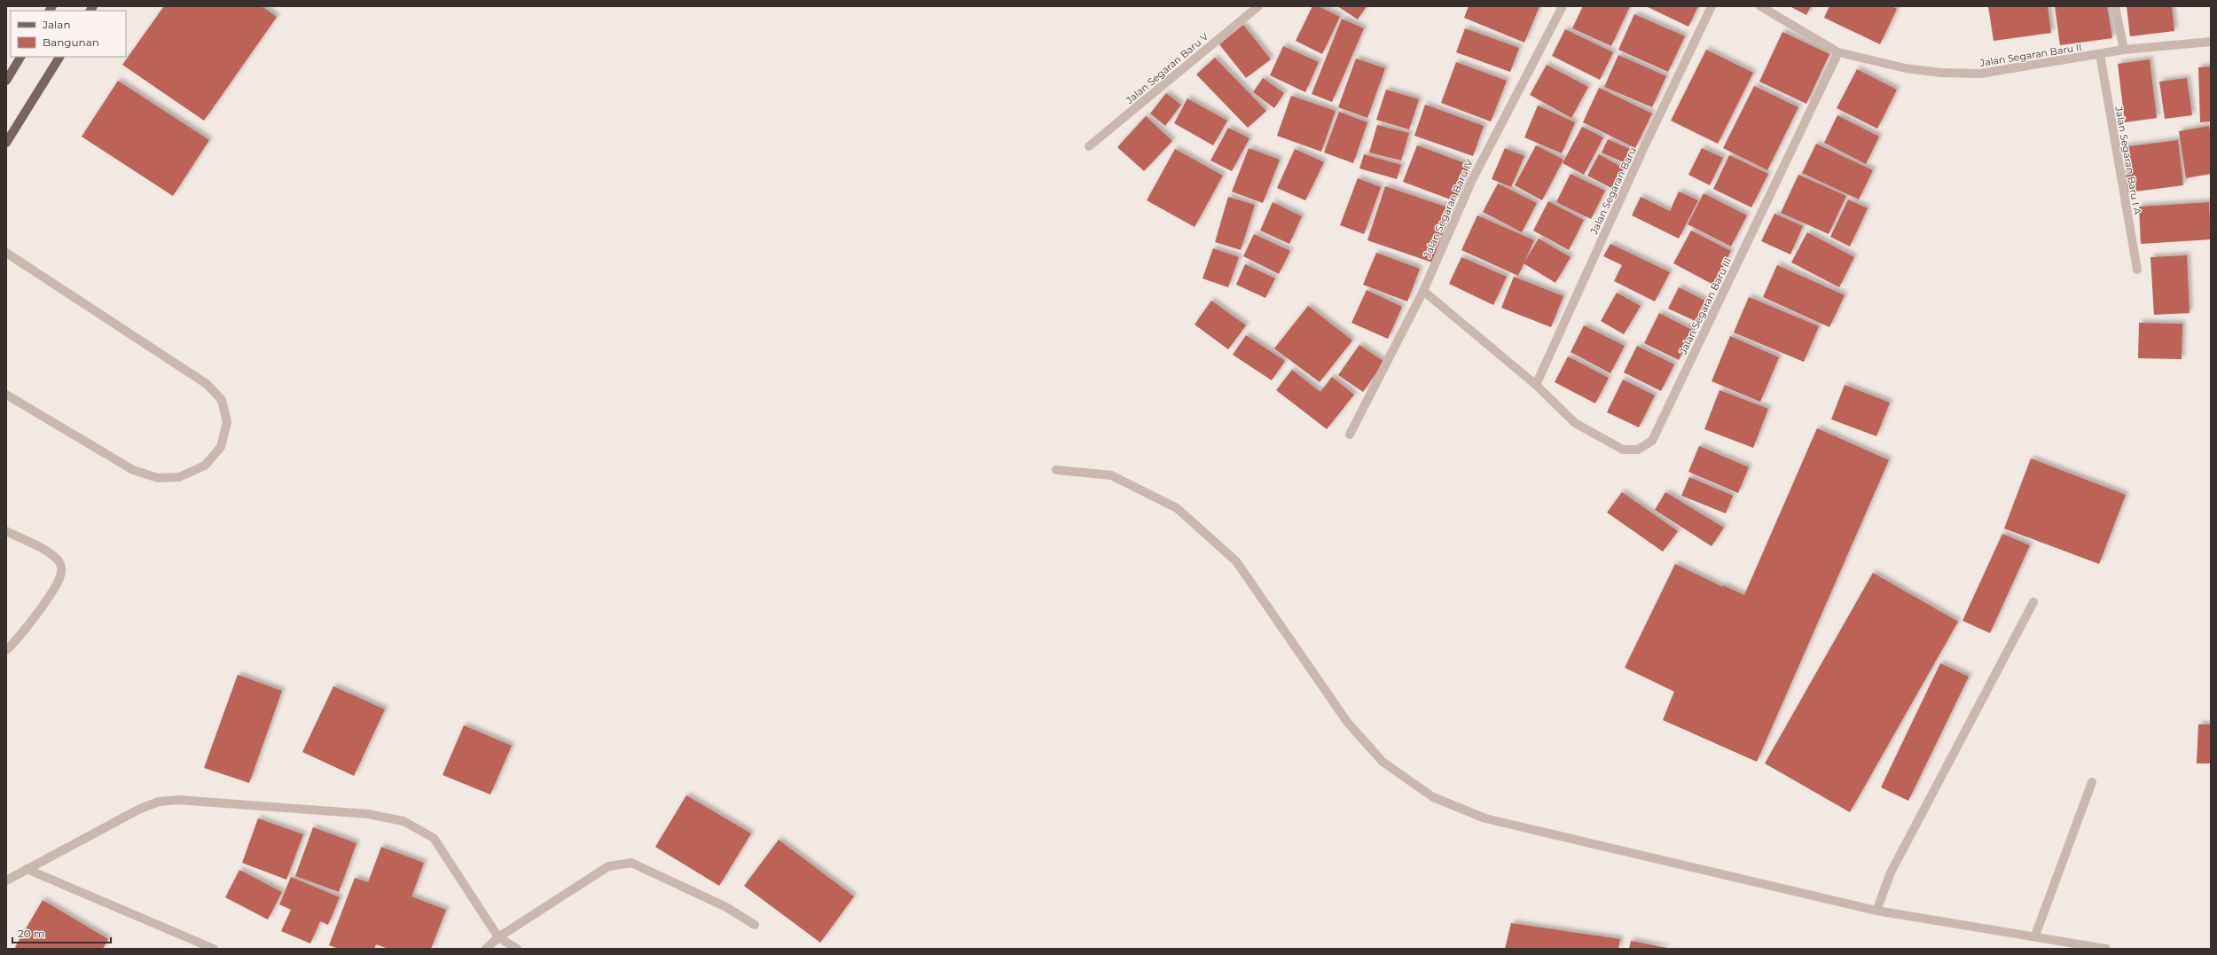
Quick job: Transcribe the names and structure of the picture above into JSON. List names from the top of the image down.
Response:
{
  "streets": {
    "street": [
      "Jalan Segaran Baru II",
      "Jalan Segaran Baru V",
      "Jalan Segaran Baru I A",
      "Jalan Segaran Baru",
      "Jalan Segaran Baru IV",
      "Jalan Segaran Baru III"
    ]
  },
  "crossings": [
    ["Jalan Segaran Baru II", "Jalan Segaran Baru I A"],
    ["Jalan Segaran Baru II", "Jalan Segaran Baru III"],
    ["Jalan Segaran Baru", "Jalan Segaran Baru III"]
  ],
  "legend": ["Jalan", "Bangunan"],
  "scale_bar": "20 m"
}
